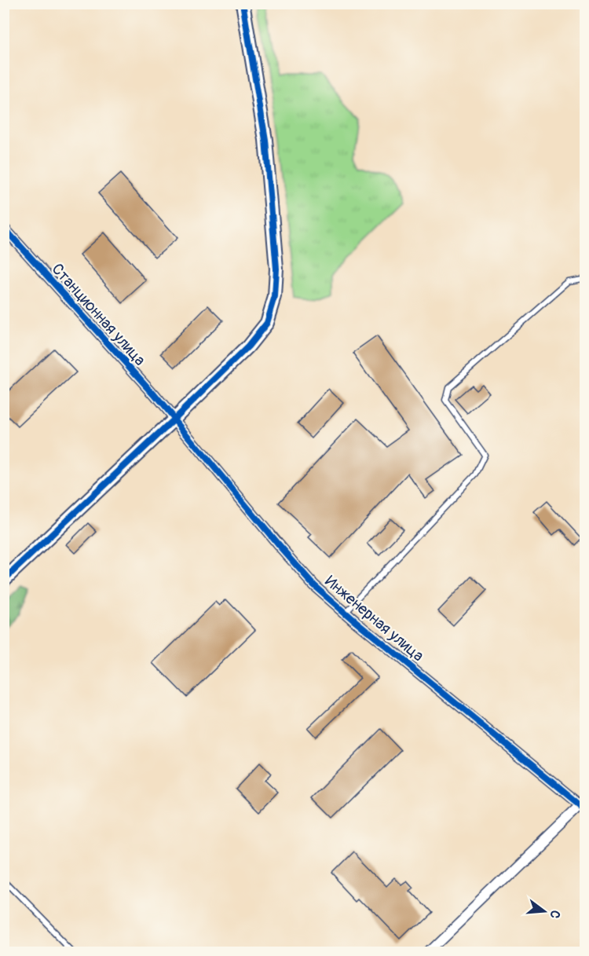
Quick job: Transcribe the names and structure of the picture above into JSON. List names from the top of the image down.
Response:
{
  "streets": {
    "street": ["Станционная улица", "Инженерная улица"]
  },
  "crossings": [
    ["Станционная улица", "Инженерная улица"]
  ],
  "north": "right"
}
